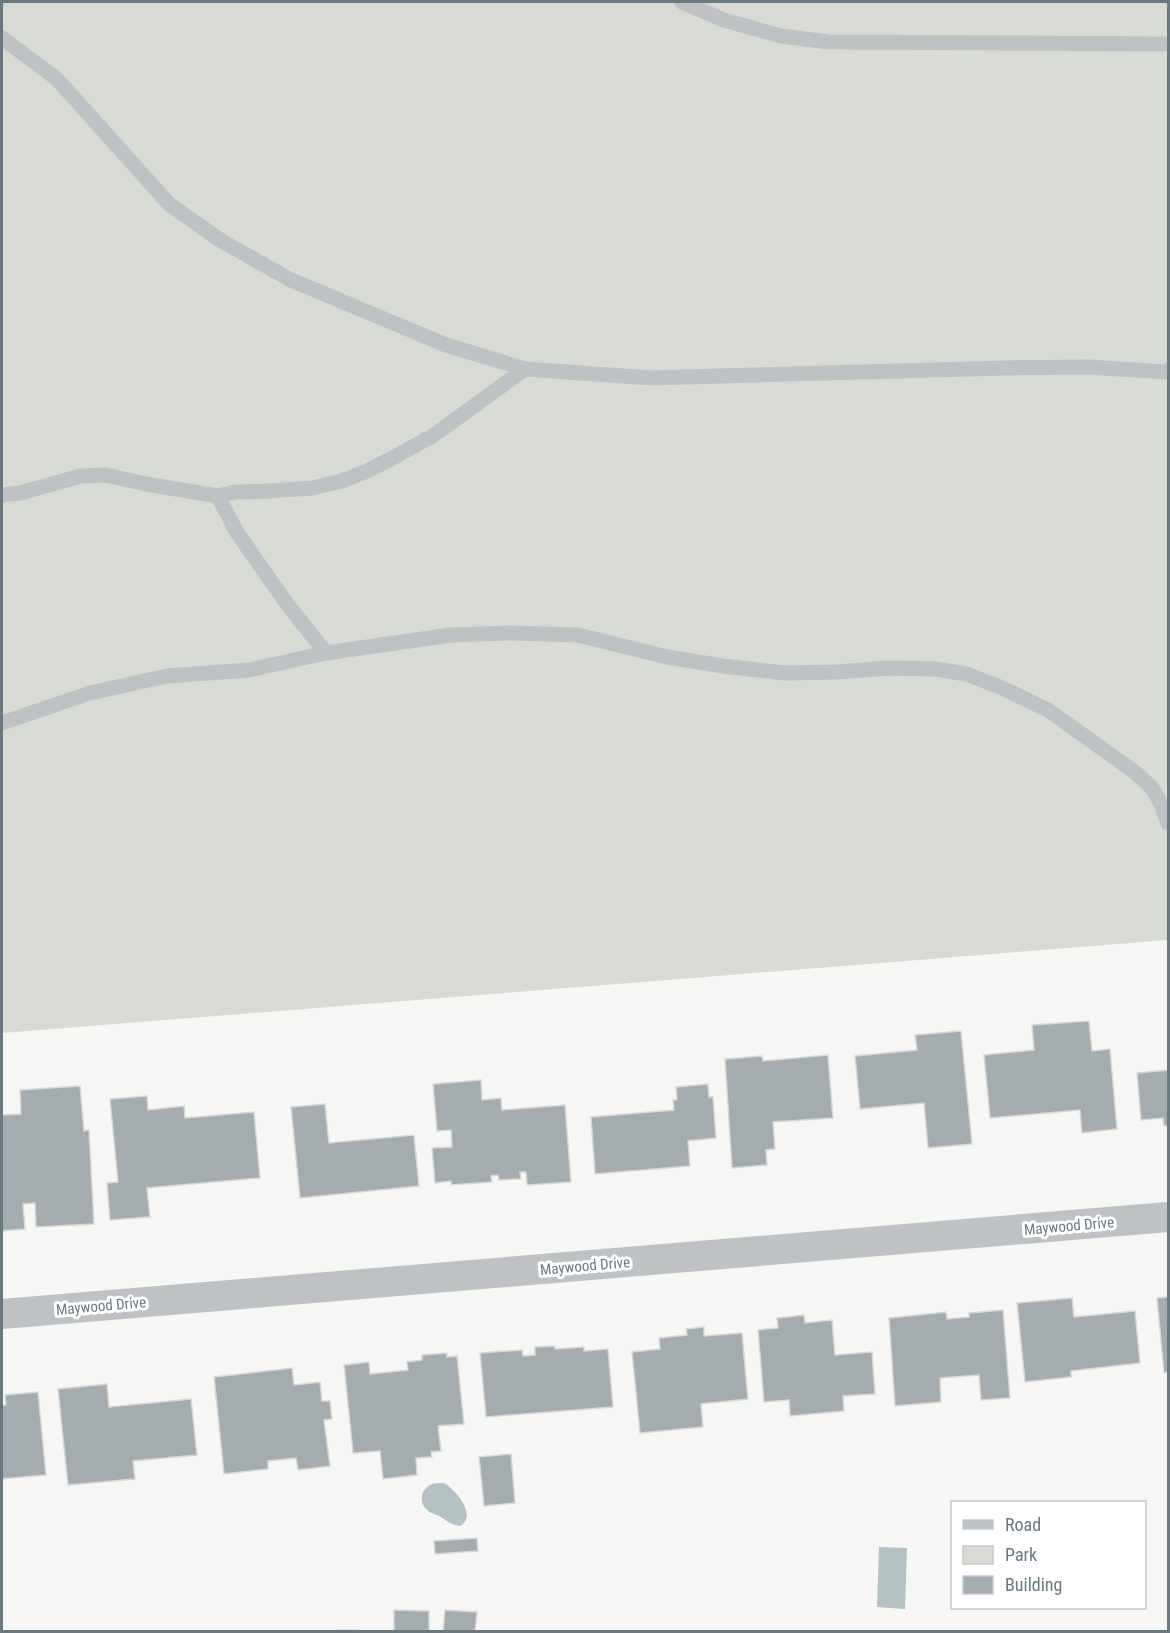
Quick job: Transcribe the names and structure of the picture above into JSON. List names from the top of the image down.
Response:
{
  "streets": {
    "street": ["Maywood Drive"]
  },
  "legend": ["Road", "Park", "Building"]
}
